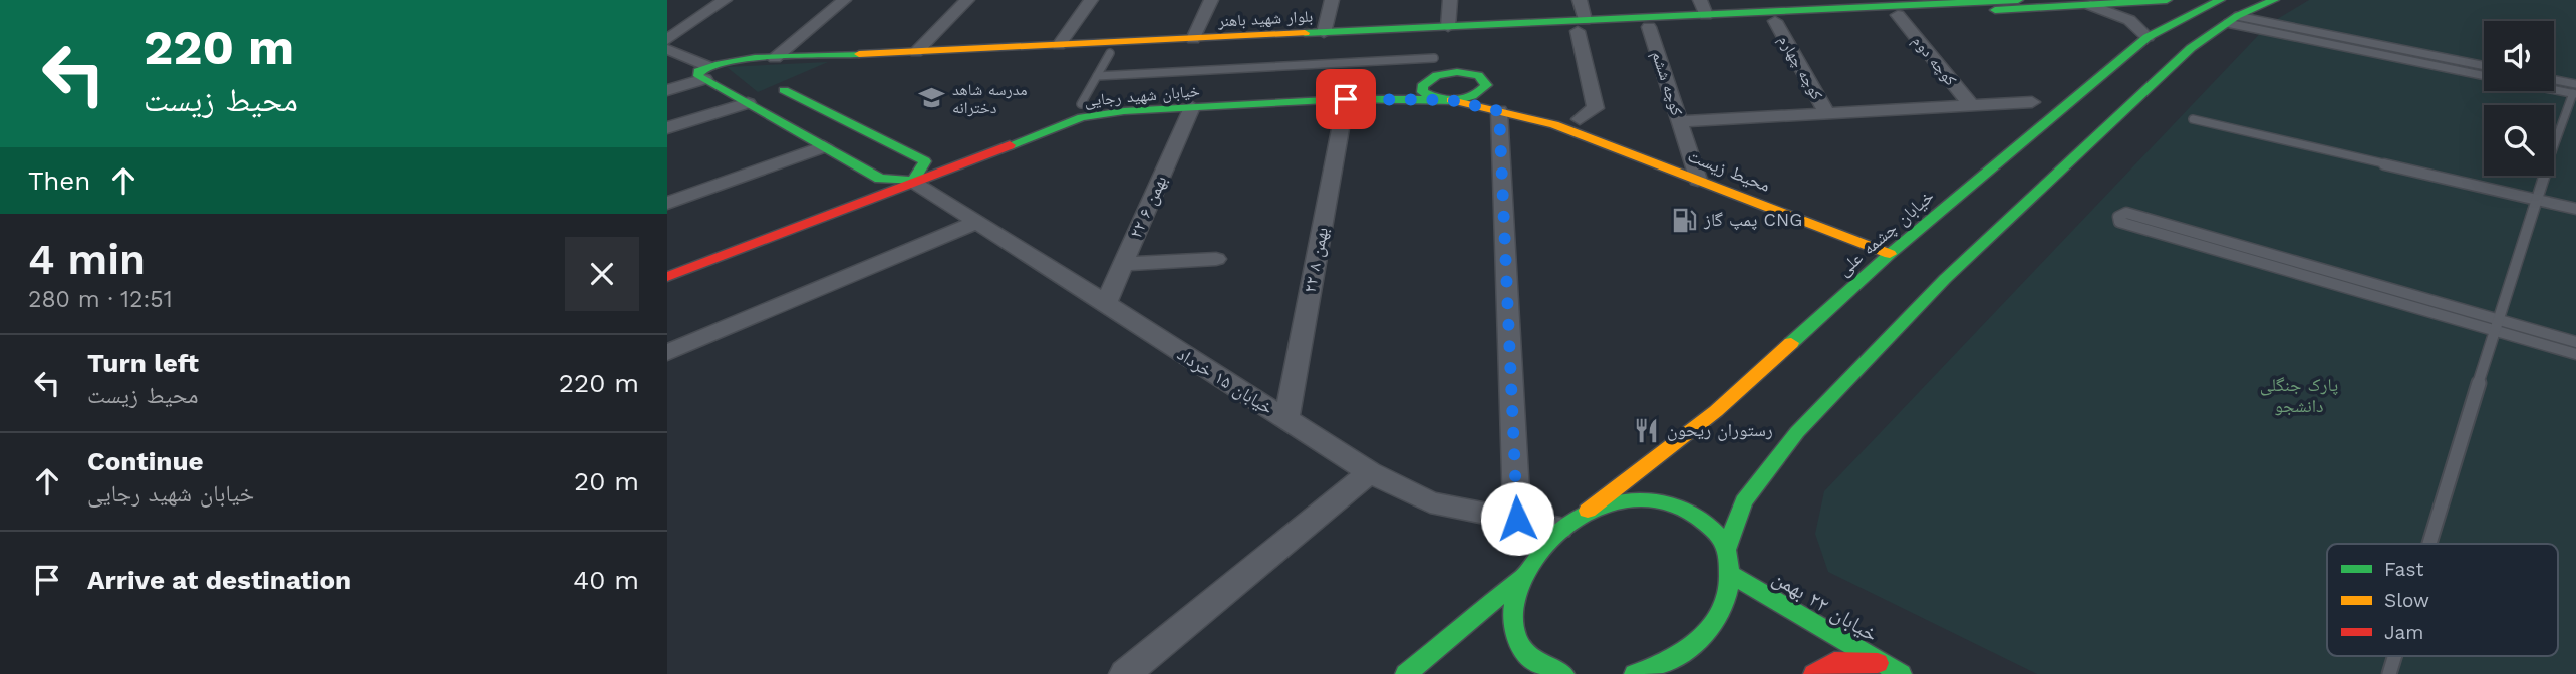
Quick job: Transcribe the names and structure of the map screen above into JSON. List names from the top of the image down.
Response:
{
  "streets": {
    "street": [
      "بلوار شهید باهنر",
      "کوچه دوم",
      "کوچه چهارم",
      "کوچه ششم",
      "خیابان شهید رجایی",
      "محیط زیست",
      "۲۲ بهمن ۶",
      "خیابان چشمه علی",
      "۲۲ بهمن ۸",
      "خیابان ۱۵ خرداد",
      "خیابان ۲۲ بهمن"
    ]
  },
  "crossings": [
    ["بلوار شهید باهنر", "کوچه دوم"],
    ["بلوار شهید باهنر", "کوچه چهارم"],
    ["بلوار شهید باهنر", "کوچه ششم"],
    ["بلوار شهید باهنر", "خیابان ۱۵ خرداد"],
    ["کوچه ششم", "محیط زیست"],
    ["خیابان شهید رجایی", "محیط زیست"],
    ["خیابان شهید رجایی", "۲۲ بهمن ۶"],
    ["خیابان شهید رجایی", "۲۲ بهمن ۸"],
    ["خیابان شهید رجایی", "خیابان ۱۵ خرداد"],
    ["محیط زیست", "خیابان چشمه علی"],
    ["۲۲ بهمن ۶", "خیابان ۱۵ خرداد"],
    ["۲۲ بهمن ۸", "خیابان ۱۵ خرداد"]
  ],
  "parks": ["پارک جنگلی دانشجو"],
  "places": {
    "school or university": ["مدرسه شاهد دخترانه"],
    "fuel station": ["پمپ گاز CNG"],
    "restaurant": ["رستوران ریحون"]
  },
  "legend": ["Fast", "Slow", "Jam"],
  "page": {
    "turn": ["220 m", "محیط زیست"],
    "then": "Then",
    "heading": ["4 min", "280 m · 12:51"],
    "list": [
      {
        "name": "Turn left",
        "note": "محیط زیست",
        "value": "220 m"
      },
      {
        "name": "Continue",
        "note": "خیابان شهید رجایی",
        "value": "20 m"
      },
      {
        "name": "Arrive at destination",
        "value": "40 m"
      }
    ]
  }
}
